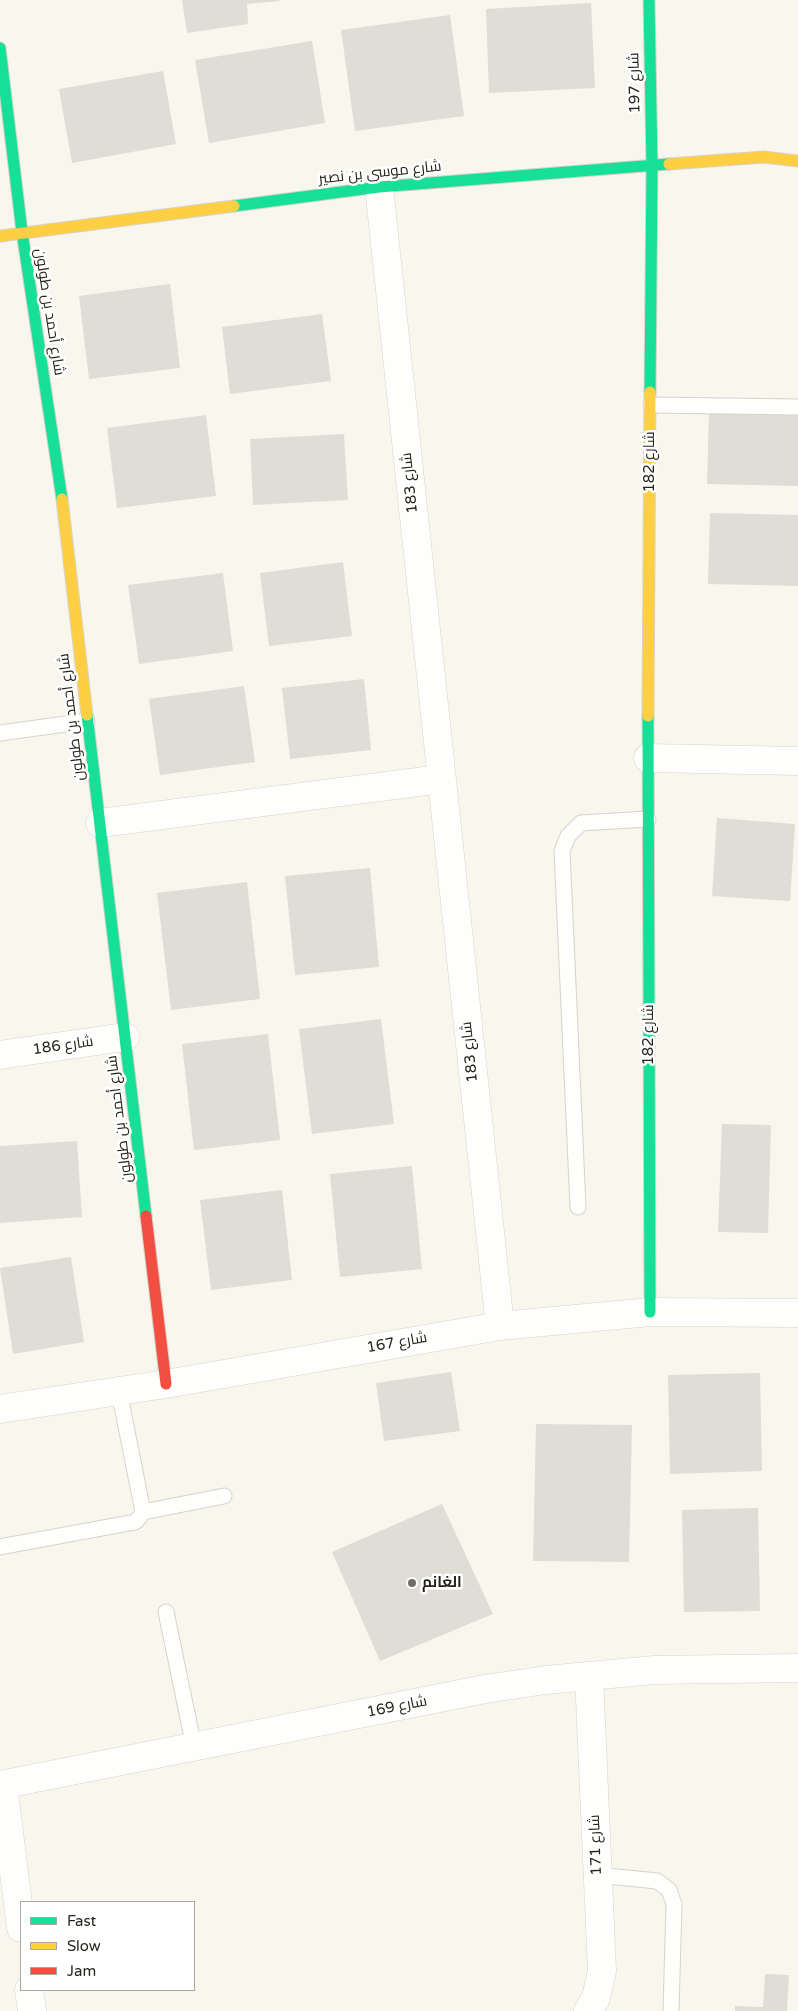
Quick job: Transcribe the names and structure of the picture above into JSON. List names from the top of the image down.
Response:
{
  "streets": {
    "street": [
      "شارع 197",
      "شارع موسى بن نصير",
      "شارع أحمد بن طولون",
      "شارع 182",
      "شارع 183",
      "شارع 186",
      "شارع 167",
      "شارع 169",
      "شارع 171"
    ]
  },
  "crossings": [
    ["شارع 197", "شارع موسى بن نصير"],
    ["شارع 197", "شارع 182"],
    ["شارع موسى بن نصير", "شارع أحمد بن طولون"],
    ["شارع موسى بن نصير", "شارع 182"],
    ["شارع موسى بن نصير", "شارع 183"],
    ["شارع أحمد بن طولون", "شارع 186"],
    ["شارع أحمد بن طولون", "شارع 167"],
    ["شارع 182", "شارع 167"],
    ["شارع 183", "شارع 167"],
    ["شارع 169", "شارع 171"]
  ],
  "places": ["الغانم"],
  "legend": ["Fast", "Slow", "Jam"]
}
